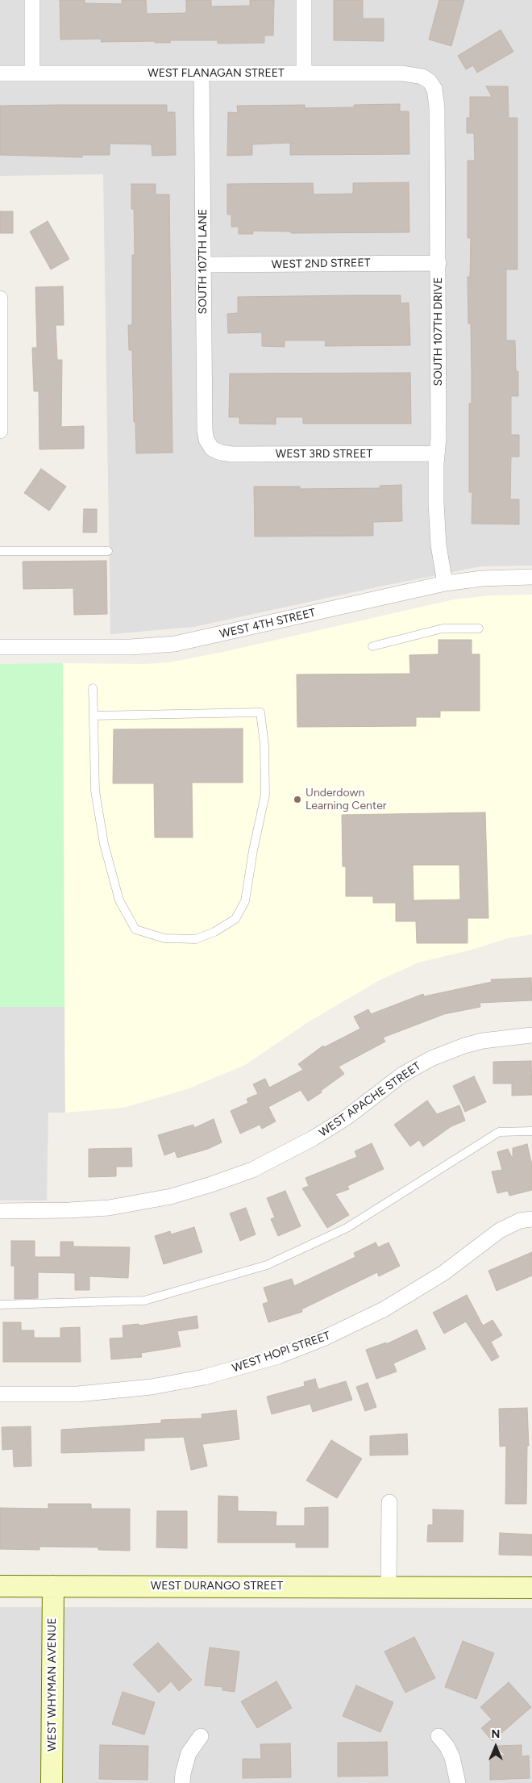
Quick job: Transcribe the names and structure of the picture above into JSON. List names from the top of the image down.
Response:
{
  "streets": {
    "street": [
      "WEST FLANAGAN STREET",
      "SOUTH 107TH LANE",
      "WEST 2ND STREET",
      "SOUTH 107TH DRIVE",
      "WEST 3RD STREET",
      "WEST 4TH STREET",
      "WEST APACHE STREET",
      "WEST HOPI STREET",
      "WEST DURANGO STREET",
      "WEST WHYMAN AVENUE"
    ]
  },
  "crossings": [
    ["WEST FLANAGAN STREET", "SOUTH 107TH LANE"],
    ["WEST FLANAGAN STREET", "SOUTH 107TH DRIVE"],
    ["SOUTH 107TH LANE", "WEST 2ND STREET"],
    ["SOUTH 107TH LANE", "WEST 3RD STREET"],
    ["WEST 2ND STREET", "SOUTH 107TH DRIVE"],
    ["SOUTH 107TH DRIVE", "WEST 3RD STREET"],
    ["SOUTH 107TH DRIVE", "WEST 4TH STREET"],
    ["WEST DURANGO STREET", "WEST WHYMAN AVENUE"]
  ],
  "places": ["Underdown Learning Center"],
  "north": "top"
}
